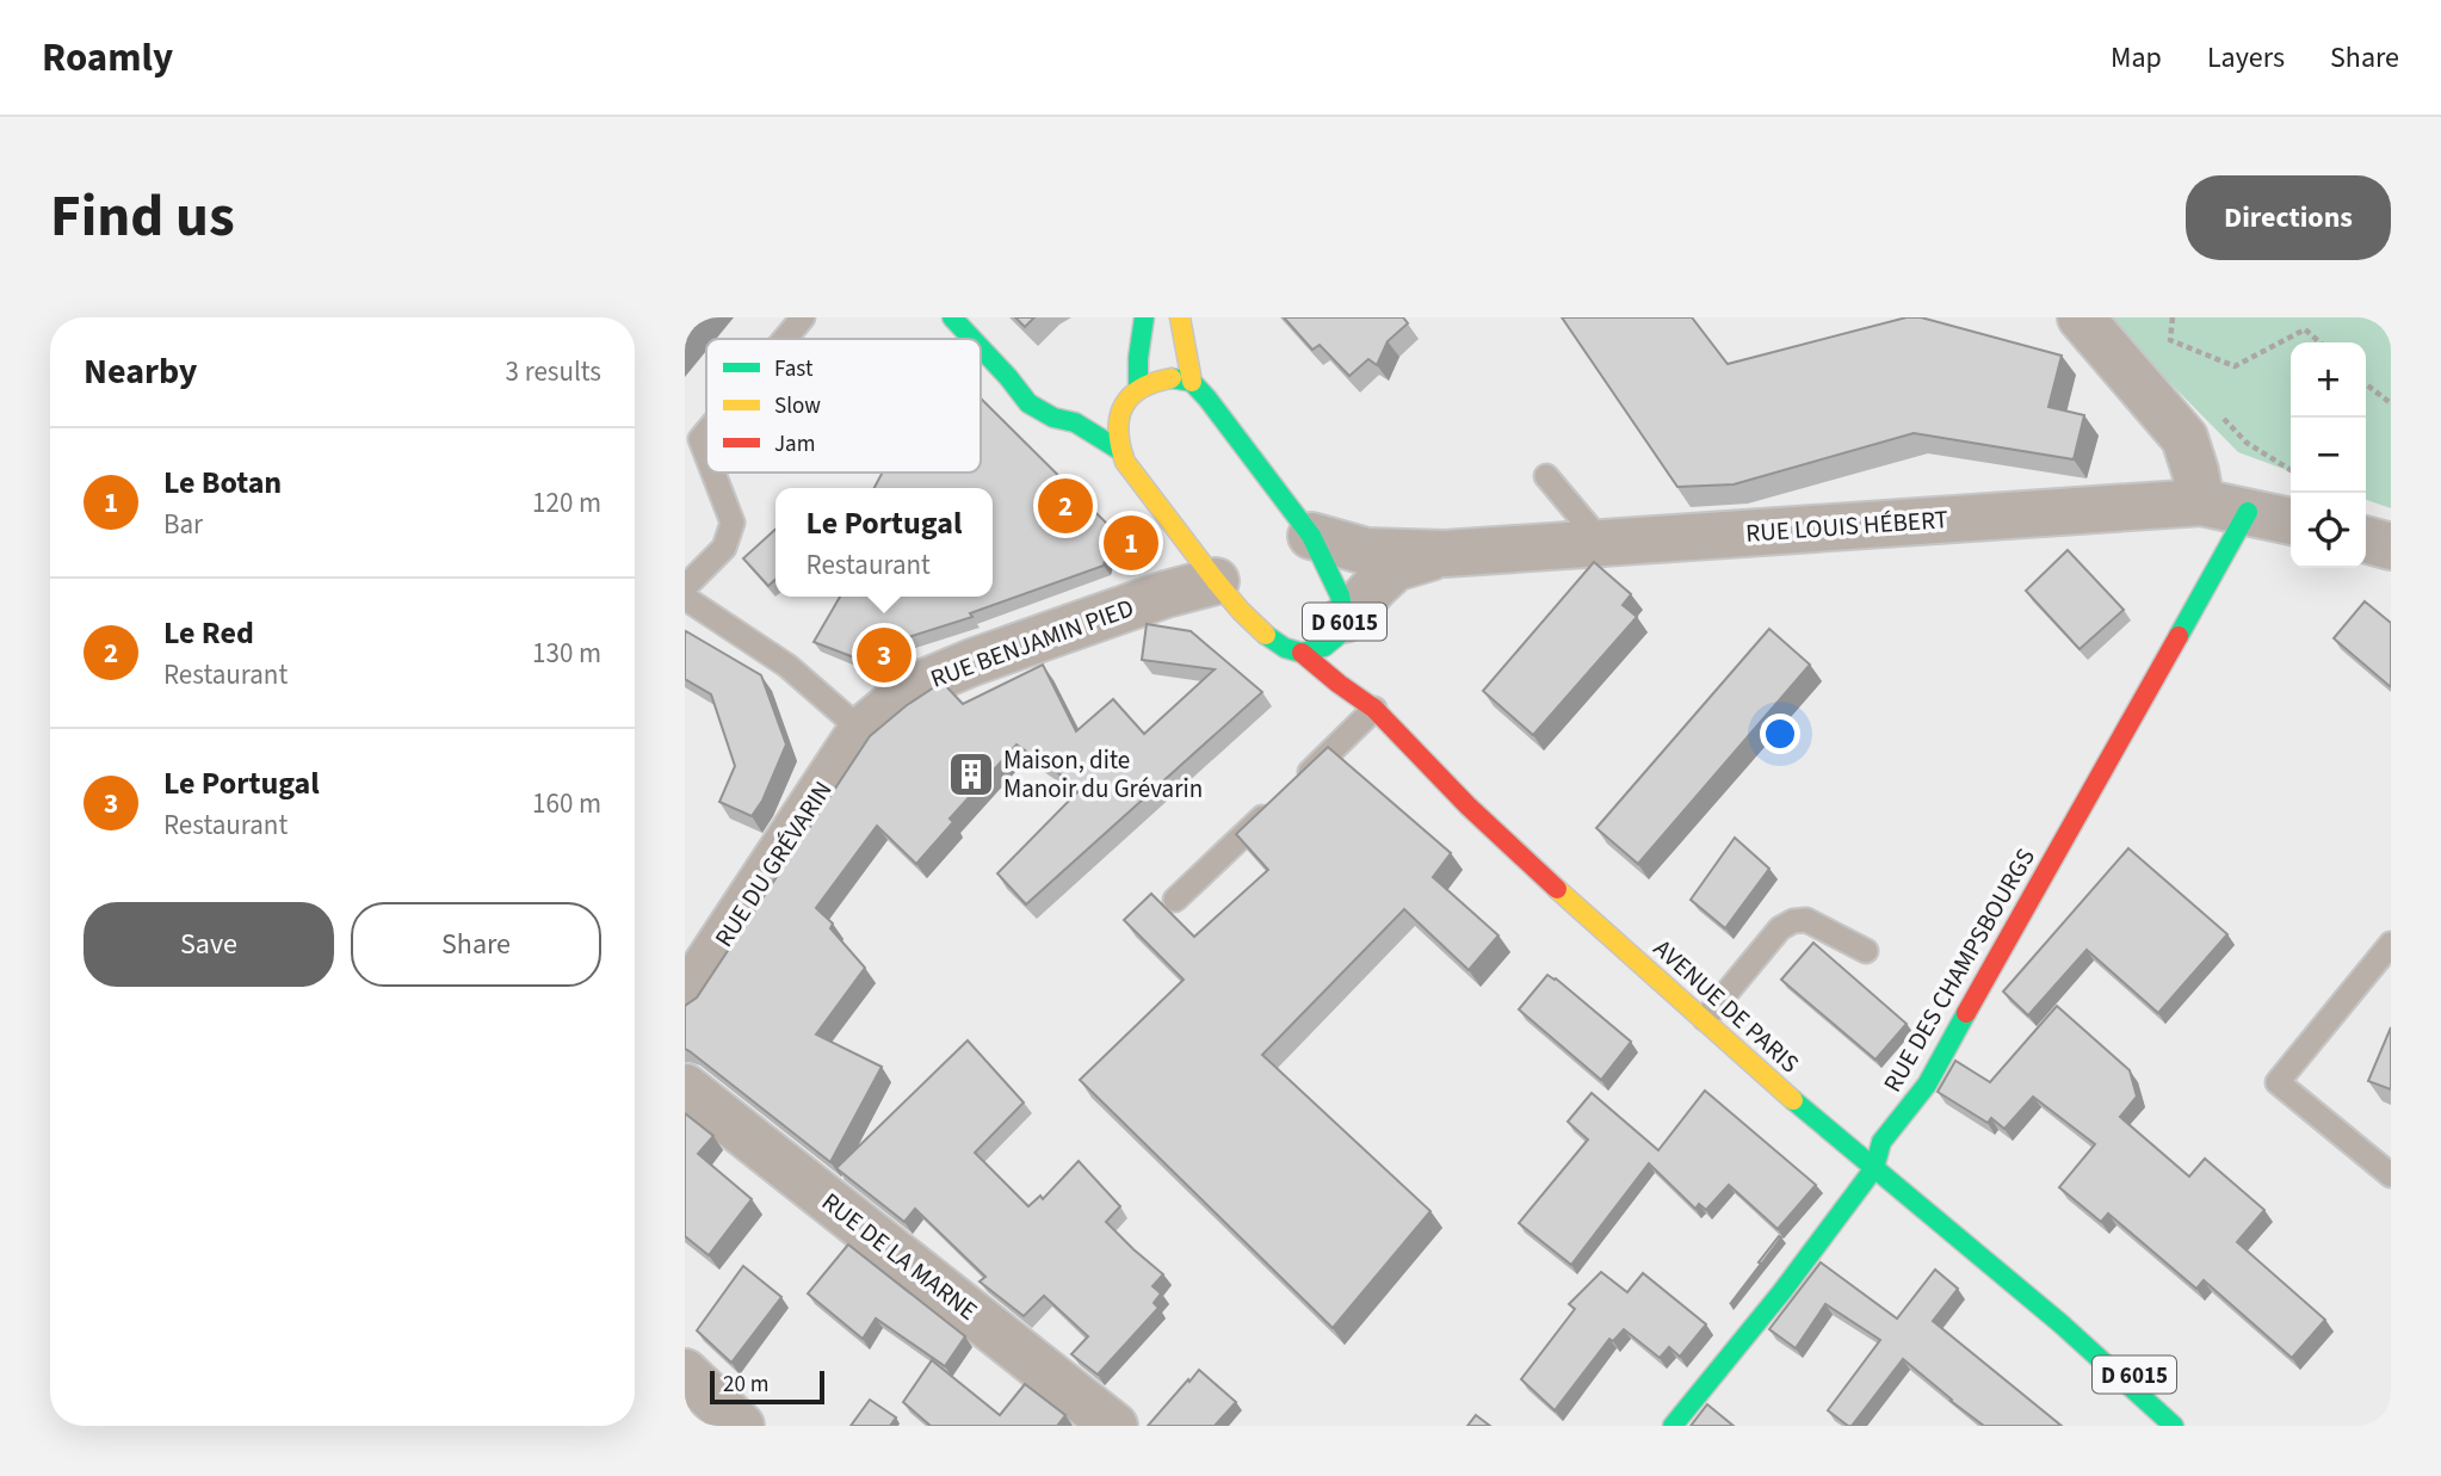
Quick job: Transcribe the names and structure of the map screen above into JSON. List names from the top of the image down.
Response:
{
  "streets": {
    "main road": ["D 6015", "RUE DES CHAMPSBOURGS", "AVENUE DE PARIS"],
    "street": [
      "RUE LOUIS HÉBERT",
      "RUE BENJAMIN PIED",
      "RUE DU GRÉVARIN",
      "RUE DE LA MARNE"
    ]
  },
  "crossings": [
    ["RUE LOUIS HÉBERT", "D 6015"],
    ["RUE LOUIS HÉBERT", "RUE DES CHAMPSBOURGS"],
    ["D 6015", "RUE BENJAMIN PIED"],
    ["D 6015", "AVENUE DE PARIS"],
    ["RUE BENJAMIN PIED", "RUE DU GRÉVARIN"],
    ["RUE DES CHAMPSBOURGS", "AVENUE DE PARIS"]
  ],
  "places": {
    "building": ["Maison, dite Manoir du Grévarin"]
  },
  "legend": ["Fast", "Slow", "Jam"],
  "scale_bar": "20 m",
  "page": {
    "header": "Roamly",
    "nav": ["Map", "Layers", "Share"],
    "title": "Find us",
    "buttons": [
      "Directions",
      ["Save", "Share"]
    ],
    "heading": ["Nearby", "3 results"],
    "map_buttons": ["+", "−"],
    "list": [
      {
        "mark": "1",
        "name": "Le Botan",
        "note": "Bar",
        "value": "120 m"
      },
      {
        "mark": "2",
        "name": "Le Red",
        "note": "Restaurant",
        "value": "130 m"
      },
      {
        "mark": "3",
        "name": "Le Portugal",
        "note": "Restaurant",
        "value": "160 m"
      }
    ],
    "pins": ["2", "1", "3"],
    "popup": ["Le Portugal", "Restaurant"],
    "scale": "20 m"
  }
}
